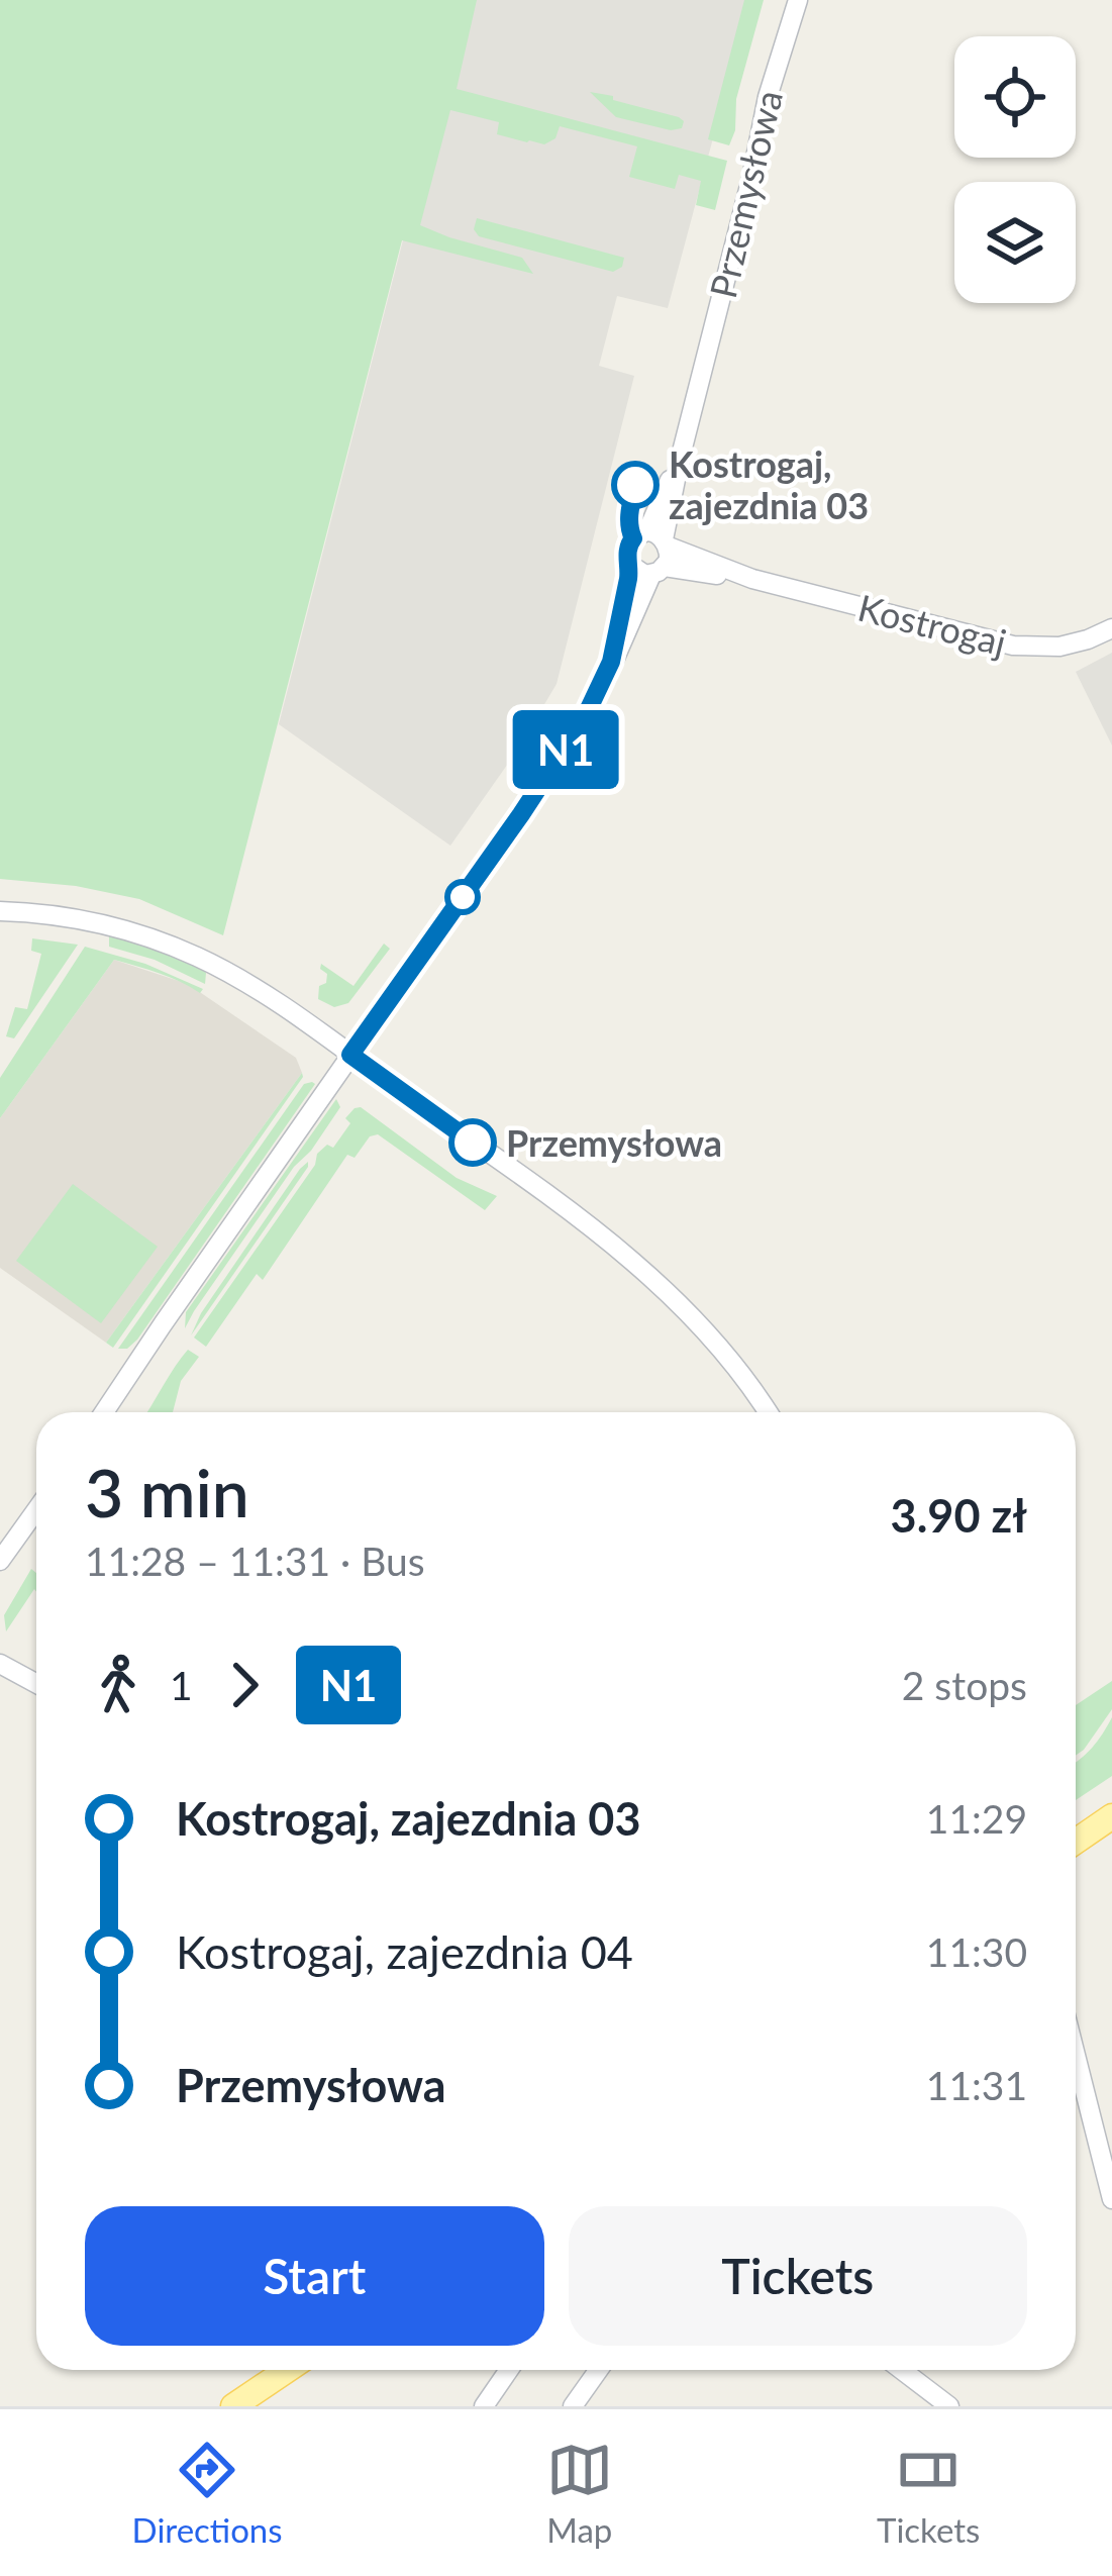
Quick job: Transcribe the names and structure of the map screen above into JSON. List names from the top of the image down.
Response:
{
  "streets": {
    "street": ["Przemysłowa", "Kostrogaj"]
  },
  "crossings": [
    ["Przemysłowa", "Kostrogaj"]
  ],
  "places": ["Kostrogaj, zajezdnia 03", "Przemysłowa"],
  "lines": ["bus line N1"],
  "page": {
    "on_map": "N1",
    "heading": ["3 min", "11:28 – 11:31 · Bus", "3.90 zł"],
    "legs": ["1", "N1", "2 stops"],
    "list": [
      {
        "name": "Kostrogaj, zajezdnia 03",
        "value": "11:29"
      },
      {
        "name": "Kostrogaj, zajezdnia 04",
        "value": "11:30"
      },
      {
        "name": "Przemysłowa",
        "value": "11:31"
      }
    ],
    "buttons": ["Start", "Tickets"],
    "tabs": ["Directions", "Map", "Tickets"]
  }
}
